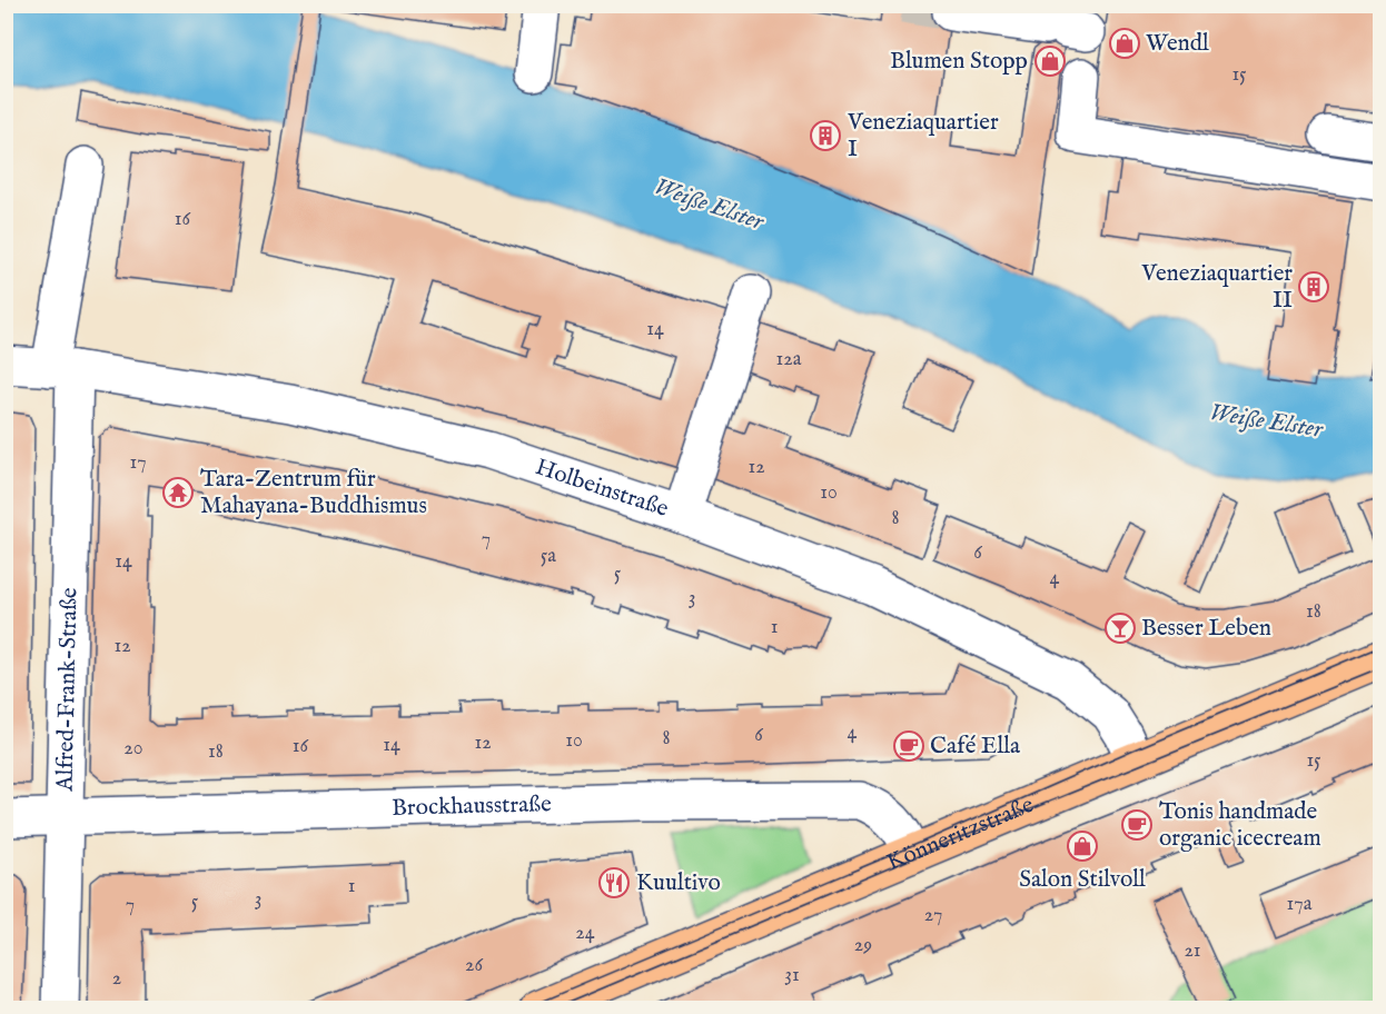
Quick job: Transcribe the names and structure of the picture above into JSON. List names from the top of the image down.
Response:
{
  "streets": {
    "main road": ["Könneritzstraße"],
    "street": ["Holbeinstraße", "Alfred-Frank-Straße", "Brockhausstraße"]
  },
  "crossings": [
    ["Holbeinstraße", "Alfred-Frank-Straße"],
    ["Holbeinstraße", "Könneritzstraße"],
    ["Alfred-Frank-Straße", "Brockhausstraße"],
    ["Brockhausstraße", "Könneritzstraße"]
  ],
  "water": ["Weiße Elster"],
  "places": {
    "shop": ["Wendl", "Blumen Stopp", "Salon Stilvoll"],
    "building": ["Veneziaquartier I", "Veneziaquartier II"],
    "temple": ["Tara-Zentrum für Mahayana-Buddhismus"],
    "bar": ["Besser Leben"],
    "cafe": ["Café Ella", "Tonis handmade organic icecream"],
    "restaurant": ["Kuultivo"]
  },
  "house_numbers": [
    "15",
    "16",
    "14",
    "12a",
    "17",
    "12",
    "10",
    "8",
    "7",
    "6",
    "5a",
    "14",
    "5",
    "4",
    "3",
    "18",
    "1",
    "12",
    "4",
    "6",
    "8",
    "10",
    "12",
    "14",
    "16",
    "20",
    "18",
    "15",
    "1",
    "3",
    "5",
    "17a",
    "7",
    "27",
    "24",
    "29",
    "21",
    "26",
    "31",
    "2"
  ]
}
